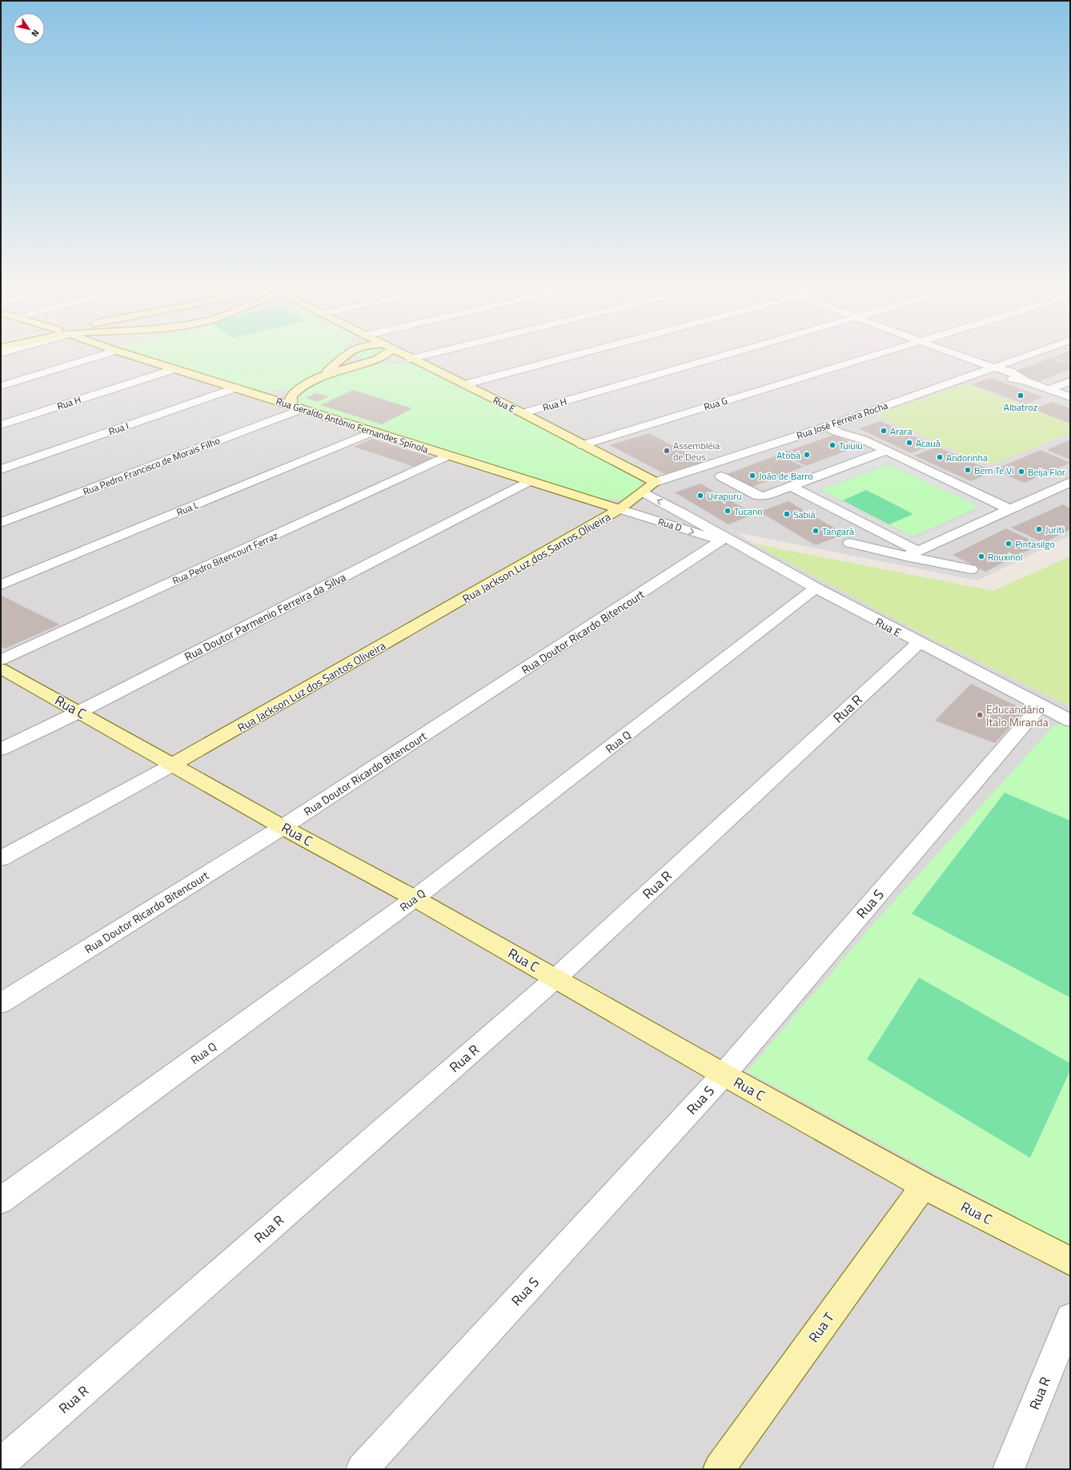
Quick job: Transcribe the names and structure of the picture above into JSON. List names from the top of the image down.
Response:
{
  "streets": {
    "street": [
      "Rua H",
      "Rua G",
      "Rua E",
      "Rua José Ferreira Rocha",
      "Rua Geraldo Antônio Fernandes Spínola",
      "Rua I",
      "Rua Pedro Francisco de Morais Filho",
      "Rua L",
      "Rua D",
      "Rua Jackson Luz dos Santos Oliveira",
      "Rua Pedro Bitencourt Ferraz",
      "Rua Doutor Parmenio Ferreira da Silva",
      "Rua Doutor Ricardo Bitencourt",
      "Rua C",
      "Rua R",
      "Rua Q",
      "Rua S",
      "Rua T"
    ]
  },
  "crossings": [
    ["Rua H", "Rua E"],
    ["Rua H", "Rua Geraldo Antônio Fernandes Spínola"],
    ["Rua G", "Rua E"],
    ["Rua E", "Rua José Ferreira Rocha"],
    ["Rua E", "Rua D"],
    ["Rua E", "Rua Doutor Ricardo Bitencourt"],
    ["Rua E", "Rua R"],
    ["Rua E", "Rua Q"],
    ["Rua E", "Rua S"],
    ["Rua José Ferreira Rocha", "Rua Geraldo Antônio Fernandes Spínola"],
    ["Rua José Ferreira Rocha", "Rua D"],
    ["Rua José Ferreira Rocha", "Rua Jackson Luz dos Santos Oliveira"],
    ["Rua Geraldo Antônio Fernandes Spínola", "Rua I"],
    ["Rua Geraldo Antônio Fernandes Spínola", "Rua Pedro Francisco de Morais Filho"],
    ["Rua Geraldo Antônio Fernandes Spínola", "Rua L"],
    ["Rua Geraldo Antônio Fernandes Spínola", "Rua D"],
    ["Rua Geraldo Antônio Fernandes Spínola", "Rua Jackson Luz dos Santos Oliveira"],
    ["Rua Geraldo Antônio Fernandes Spínola", "Rua Pedro Bitencourt Ferraz"],
    ["Rua Geraldo Antônio Fernandes Spínola", "Rua Doutor Parmenio Ferreira da Silva"],
    ["Rua D", "Rua Jackson Luz dos Santos Oliveira"],
    ["Rua D", "Rua Doutor Ricardo Bitencourt"],
    ["Rua Jackson Luz dos Santos Oliveira", "Rua C"],
    ["Rua Doutor Parmenio Ferreira da Silva", "Rua C"],
    ["Rua Doutor Ricardo Bitencourt", "Rua C"],
    ["Rua C", "Rua R"],
    ["Rua C", "Rua Q"],
    ["Rua C", "Rua S"],
    ["Rua C", "Rua T"]
  ],
  "one_way": ["Rua D"],
  "places": [
    "Albatroz",
    "Arara",
    "Acauã",
    "Tuiuiu",
    "Assembléia de Deus",
    "Atobá",
    "Andorinha",
    "Bem Te Vi",
    "Beija Flor",
    "João de Barro",
    "Uirapuru",
    "Tucano",
    "Sabiá",
    "Juriti",
    "Tangará",
    "Pintasilgo",
    "Rouxinol",
    "Educandário Ítalo Miranda"
  ],
  "north": "bottom right"
}
